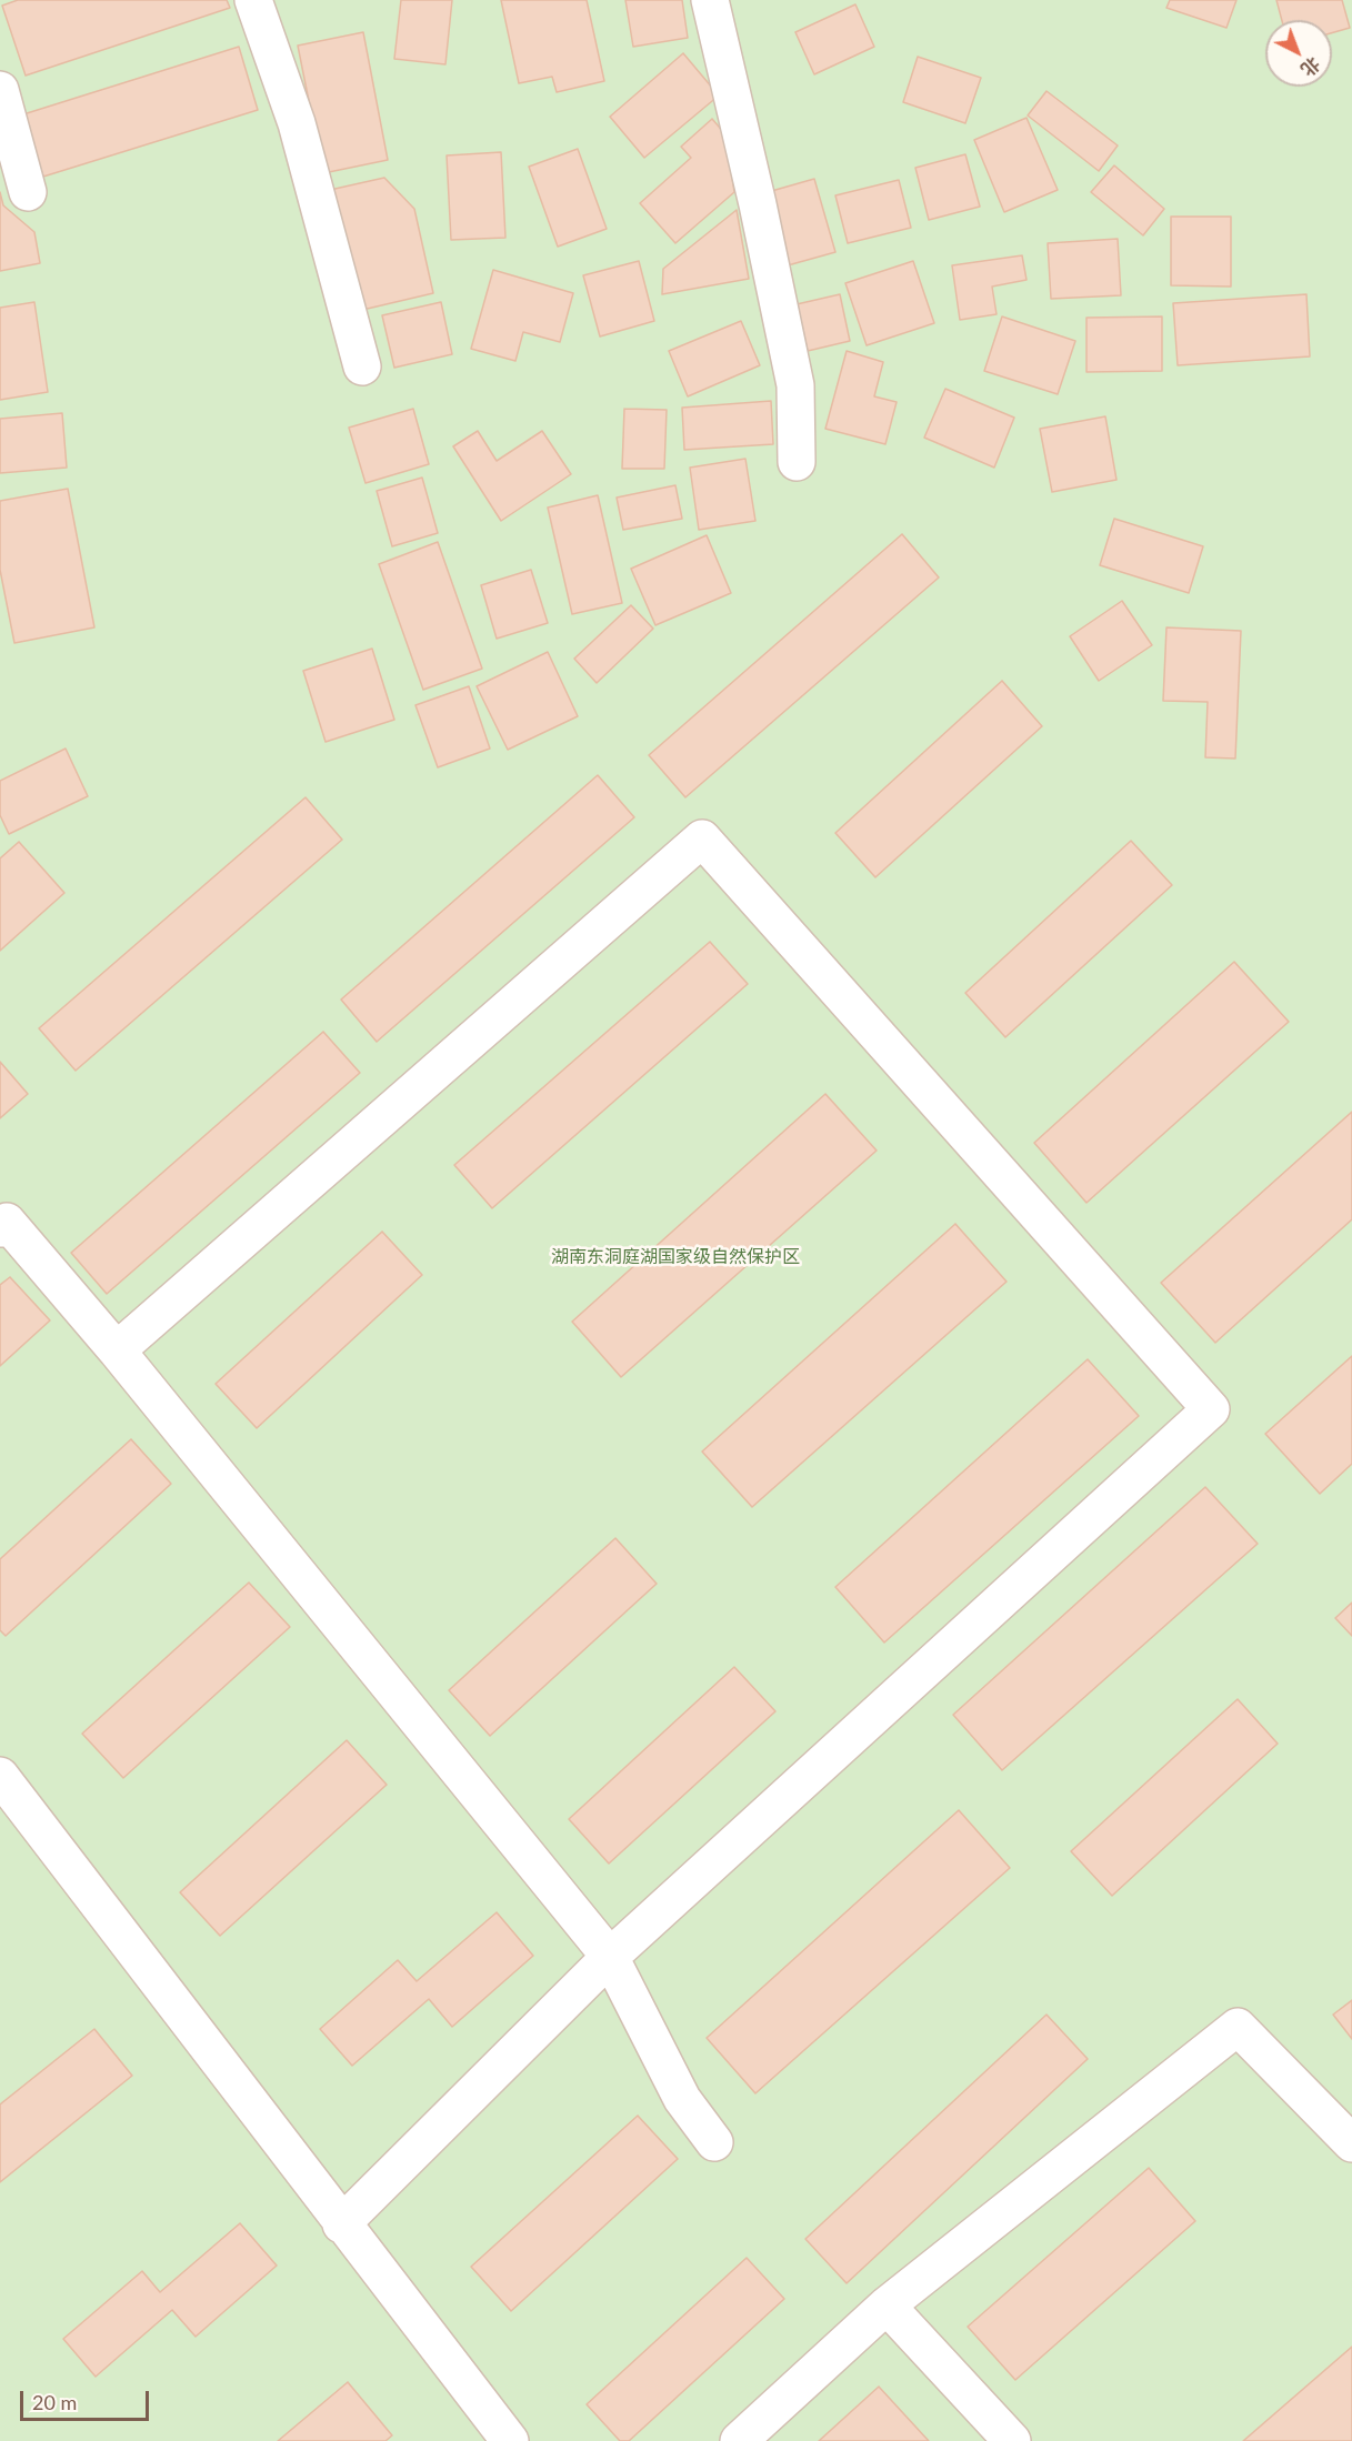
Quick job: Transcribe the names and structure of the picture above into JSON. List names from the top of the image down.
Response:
{
  "parks": ["湖南东洞庭湖国家级自然保护区"],
  "scale_bar": "20 m",
  "north": "bottom right"
}
